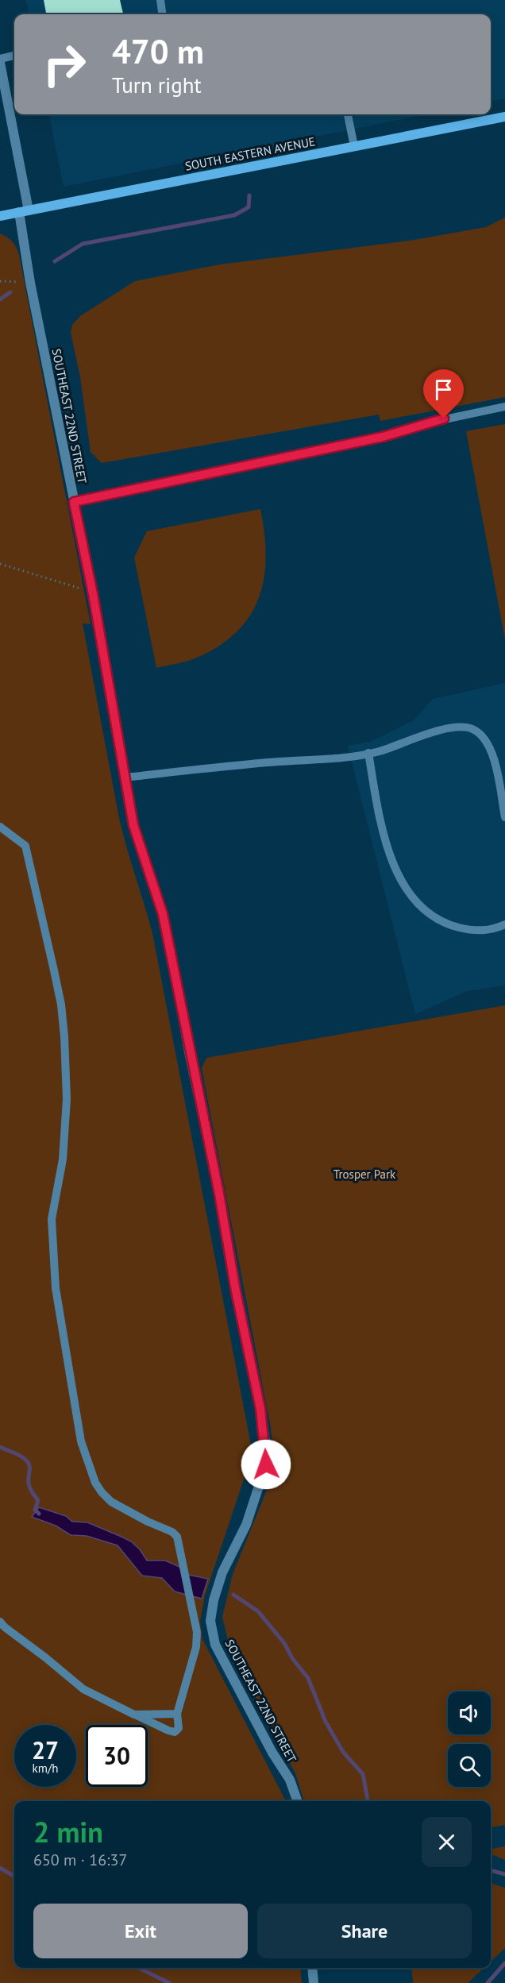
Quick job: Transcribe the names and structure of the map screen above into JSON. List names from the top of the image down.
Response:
{
  "streets": {
    "main road": ["SOUTH EASTERN AVENUE"],
    "street": ["SOUTHEAST 22ND STREET"]
  },
  "crossings": [
    ["SOUTH EASTERN AVENUE", "SOUTHEAST 22ND STREET"]
  ],
  "parks": ["Trosper Park"],
  "page": {
    "turn": ["470 m", "Turn right"],
    "speed": "27 km/h",
    "limit": "30",
    "heading": ["2 min", "650 m · 16:37"],
    "buttons": ["Exit", "Share"]
  }
}
